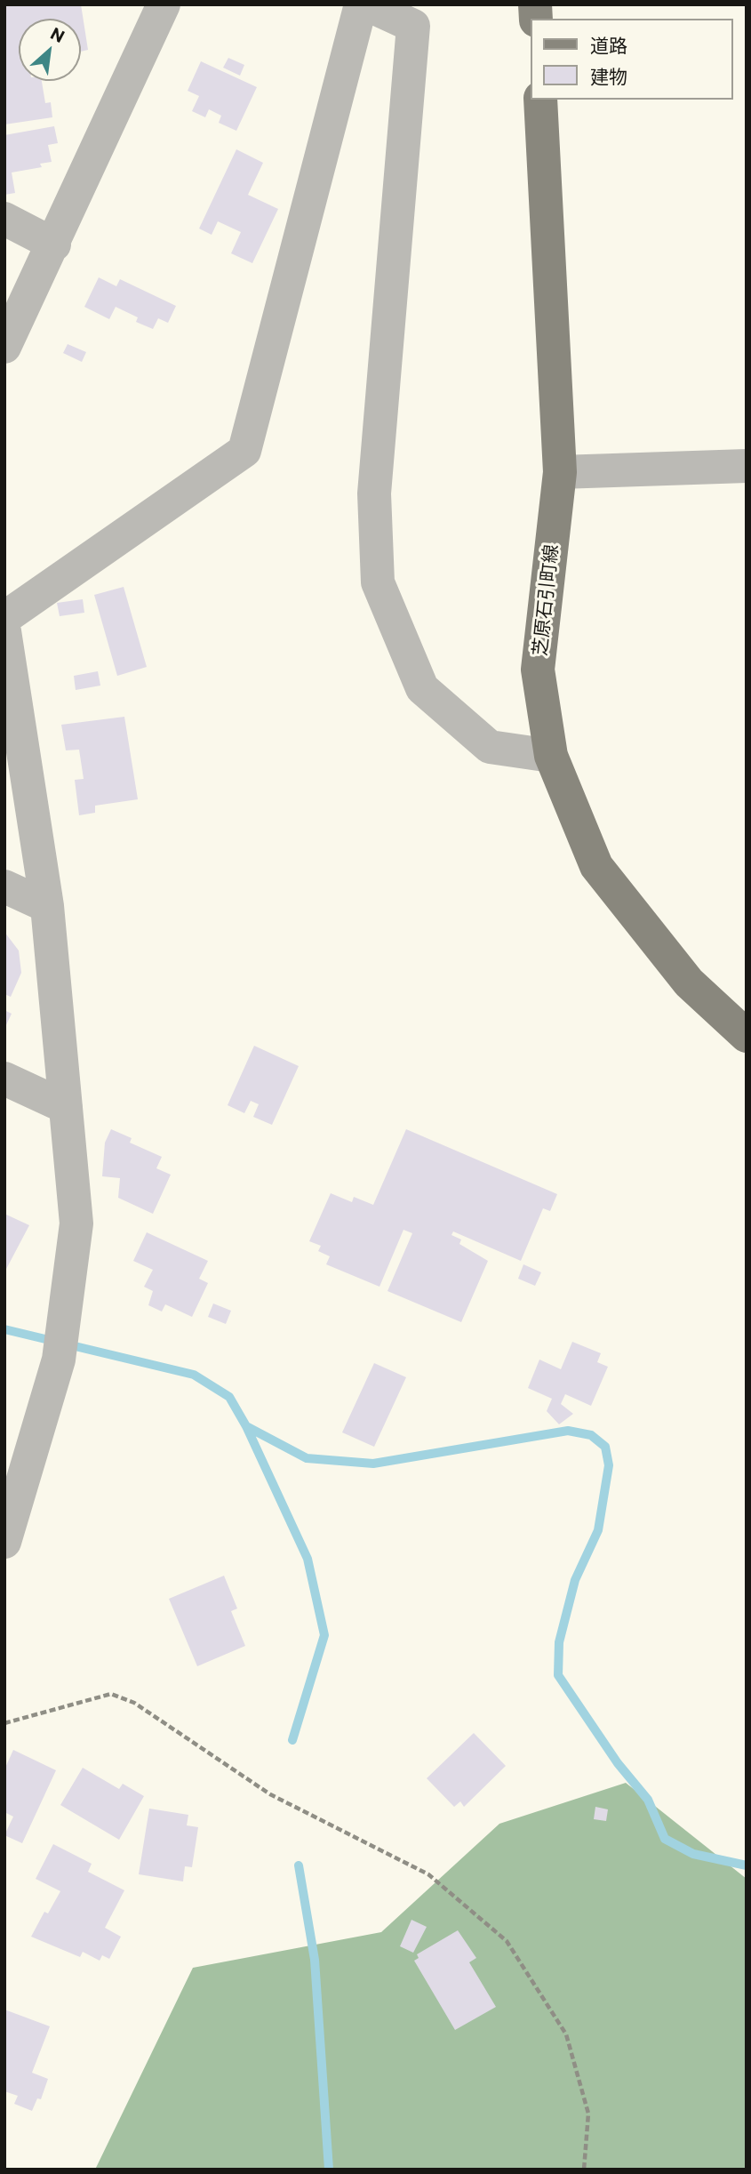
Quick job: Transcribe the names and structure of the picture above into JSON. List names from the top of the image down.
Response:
{
  "streets": {
    "main road": ["芝原石引町線"]
  },
  "legend": ["道路", "建物"],
  "north": "top right"
}
